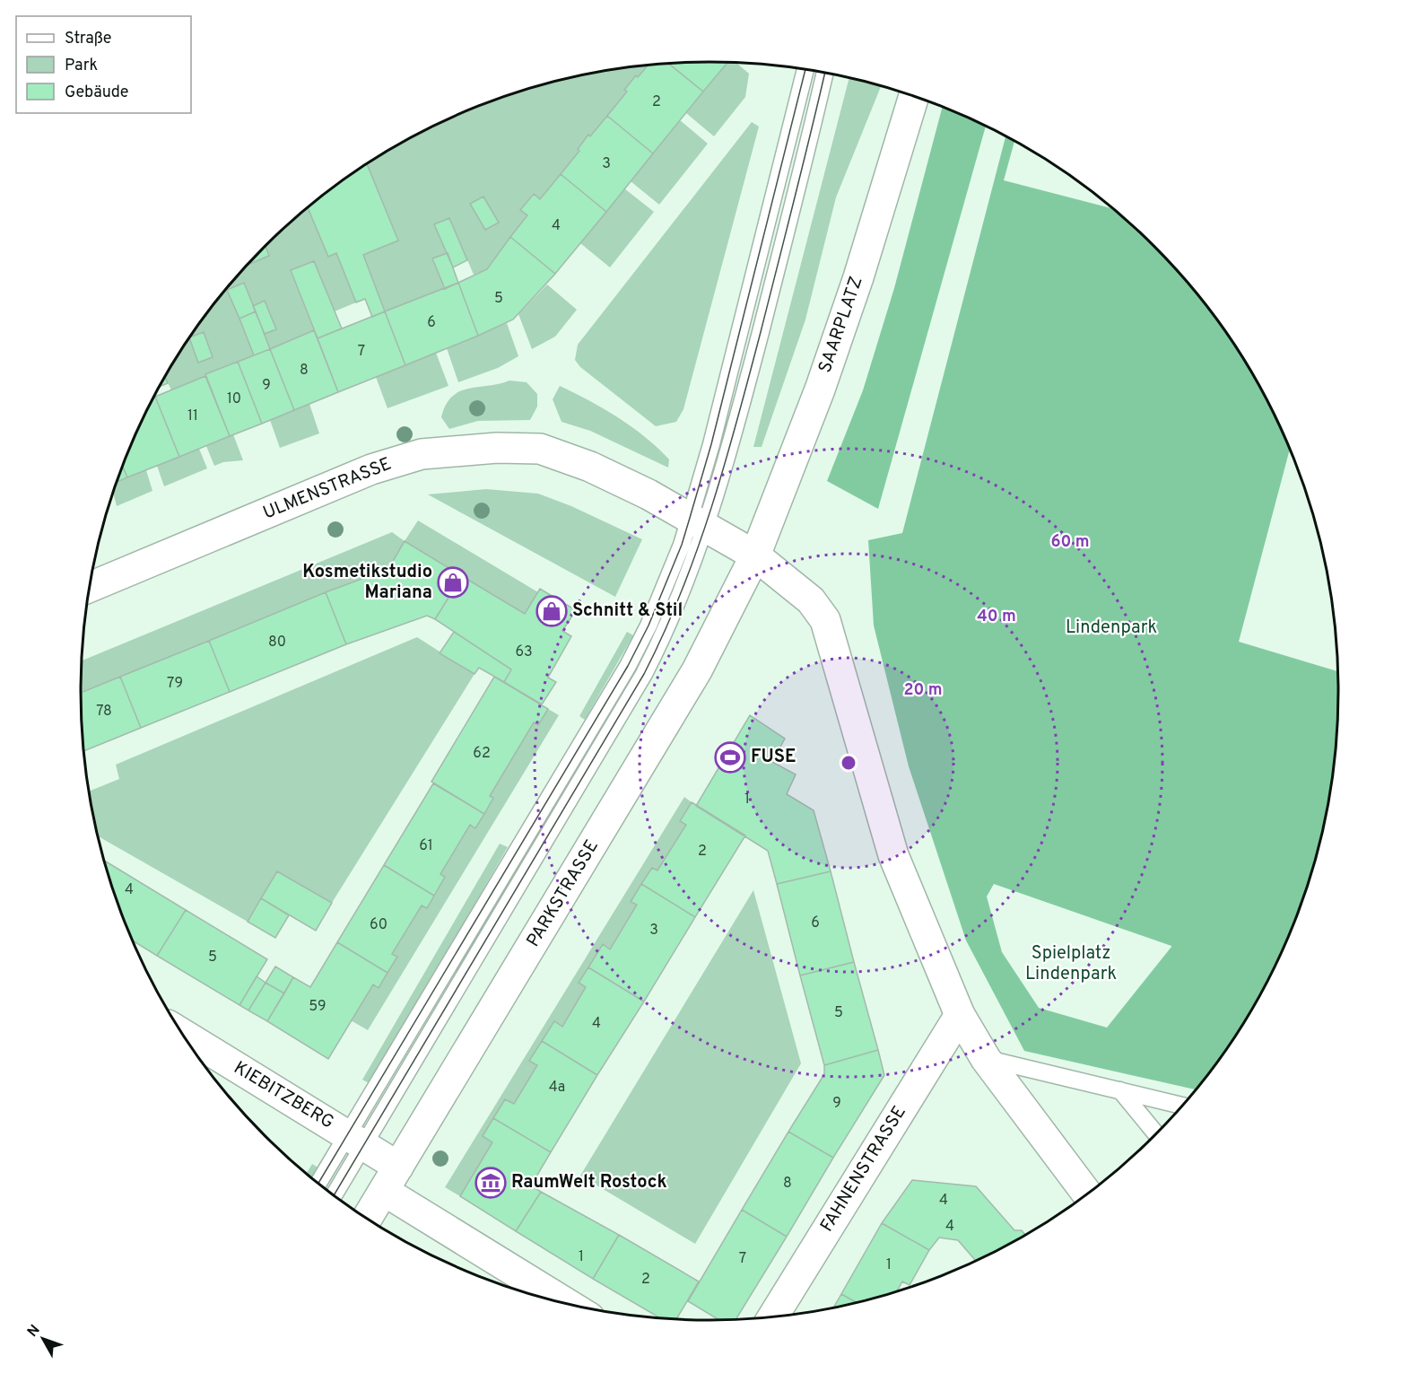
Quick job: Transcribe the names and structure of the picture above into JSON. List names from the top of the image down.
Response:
{
  "streets": {
    "street": [
      "SAARPLATZ",
      "ULMENSTRASSE",
      "PARKSTRASSE",
      "KIEBITZBERG",
      "FAHNENSTRASSE"
    ]
  },
  "crossings": [
    ["SAARPLATZ", "ULMENSTRASSE"],
    ["SAARPLATZ", "PARKSTRASSE"],
    ["ULMENSTRASSE", "PARKSTRASSE"],
    ["ULMENSTRASSE", "FAHNENSTRASSE"],
    ["PARKSTRASSE", "KIEBITZBERG"]
  ],
  "parks": ["Lindenpark", "Spielplatz Lindenpark"],
  "places": {
    "shop": ["Kosmetikstudio Mariana", "Schnitt & Stil"],
    "sports": ["FUSE"],
    "museum": ["RaumWelt Rostock"]
  },
  "house_numbers": [
    "2",
    "3",
    "4",
    "5",
    "6",
    "7",
    "8",
    "9",
    "10",
    "11",
    "80",
    "63",
    "79",
    "78",
    "62",
    "1",
    "61",
    "2",
    "4",
    "6",
    "60",
    "3",
    "5",
    "59",
    "5",
    "4",
    "4a",
    "9",
    "8",
    "4",
    "4",
    "1",
    "7",
    "1",
    "2"
  ],
  "legend": ["Straße", "Park", "Gebäude"],
  "north": "top left",
  "rings": ["60 m", "40 m", "20 m"]
}
